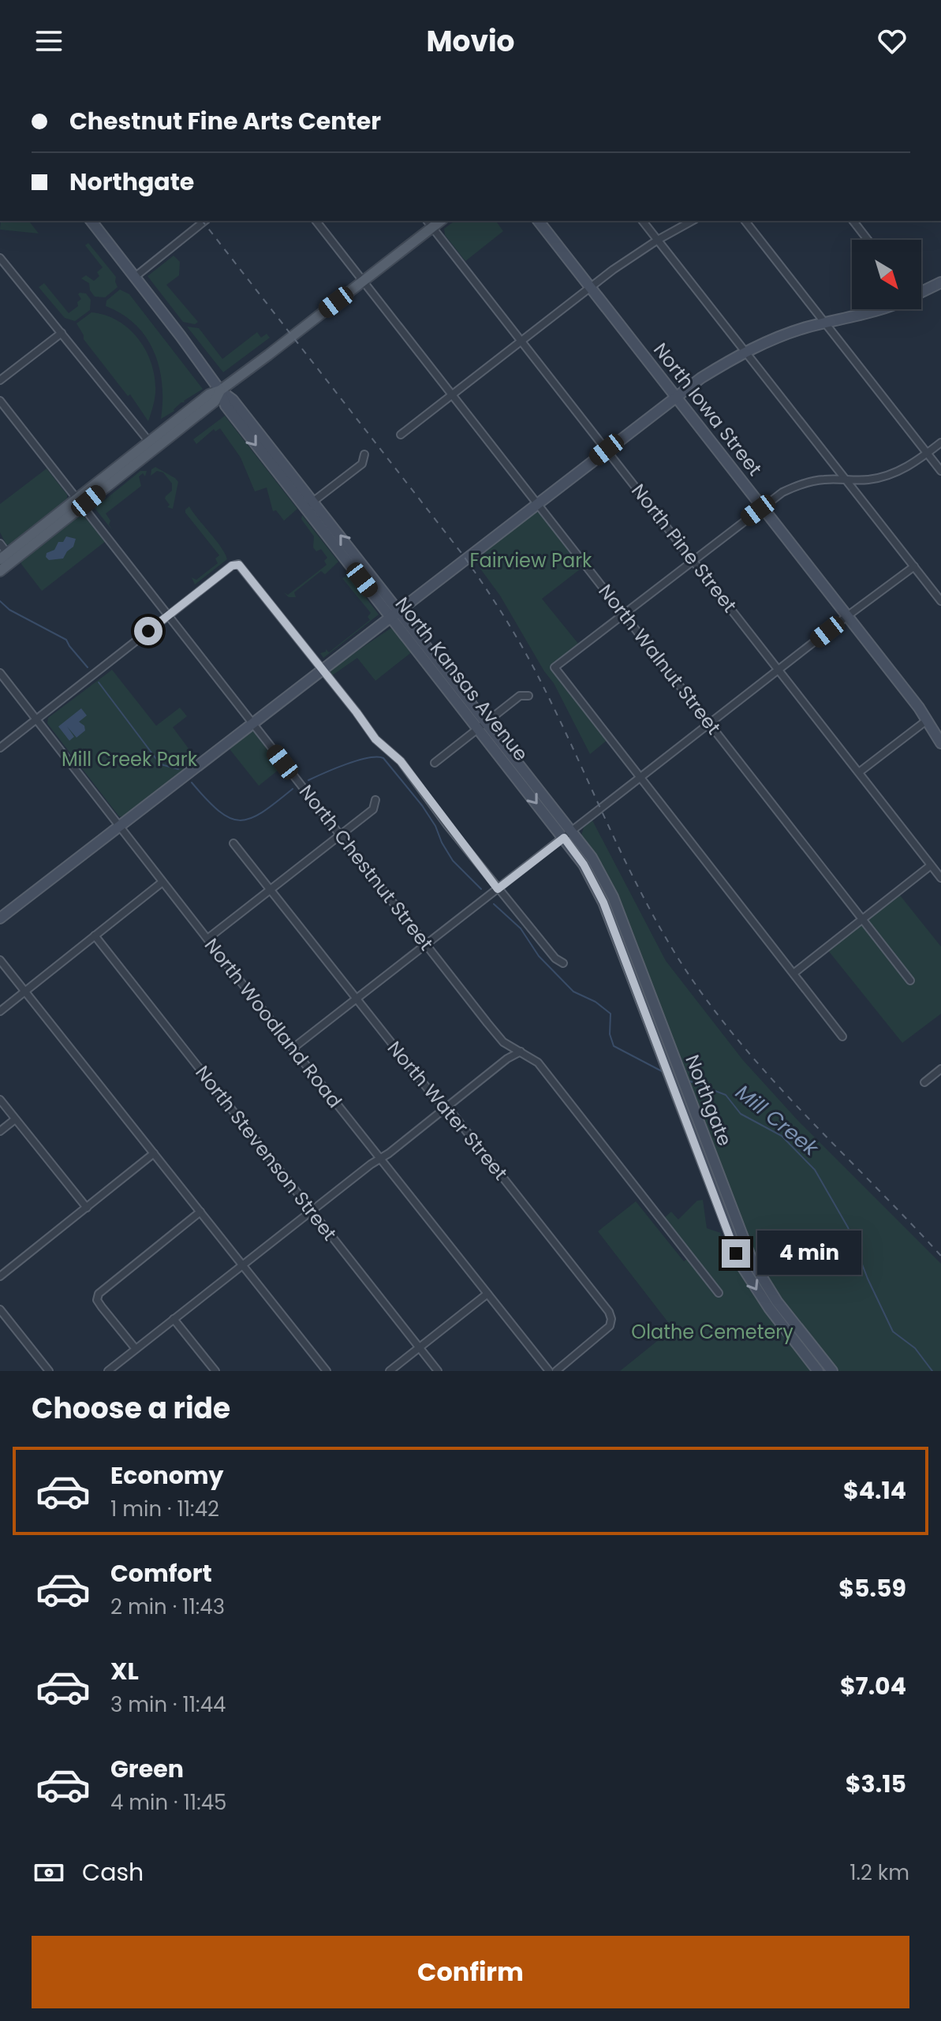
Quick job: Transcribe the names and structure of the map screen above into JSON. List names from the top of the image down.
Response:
{
  "streets": {
    "main road": ["North Iowa Street", "North Kansas Avenue", "Northgate"],
    "street": [
      "North Pine Street",
      "North Walnut Street",
      "North Chestnut Street",
      "North Woodland Road",
      "North Water Street",
      "North Stevenson Street"
    ]
  },
  "crossings": [
    ["North Kansas Avenue", "Northgate"]
  ],
  "water": ["Mill Creek"],
  "parks": ["Fairview Park", "Mill Creek Park", "Olathe Cemetery"],
  "north": "bottom right",
  "page": {
    "header": "Movio",
    "banner": ["Chestnut Fine Arts Center", "Northgate"],
    "bubble": "4 min",
    "heading": "Choose a ride",
    "list": [
      {
        "name": "Economy",
        "note": "1 min · 11:42",
        "value": "$4.14"
      },
      {
        "name": "Comfort",
        "note": "2 min · 11:43",
        "value": "$5.59"
      },
      {
        "name": "XL",
        "note": "3 min · 11:44",
        "value": "$7.04"
      },
      {
        "name": "Green",
        "note": "4 min · 11:45",
        "value": "$3.15"
      }
    ],
    "pay": ["Cash", "1.2 km"],
    "buttons": "Confirm"
  }
}
